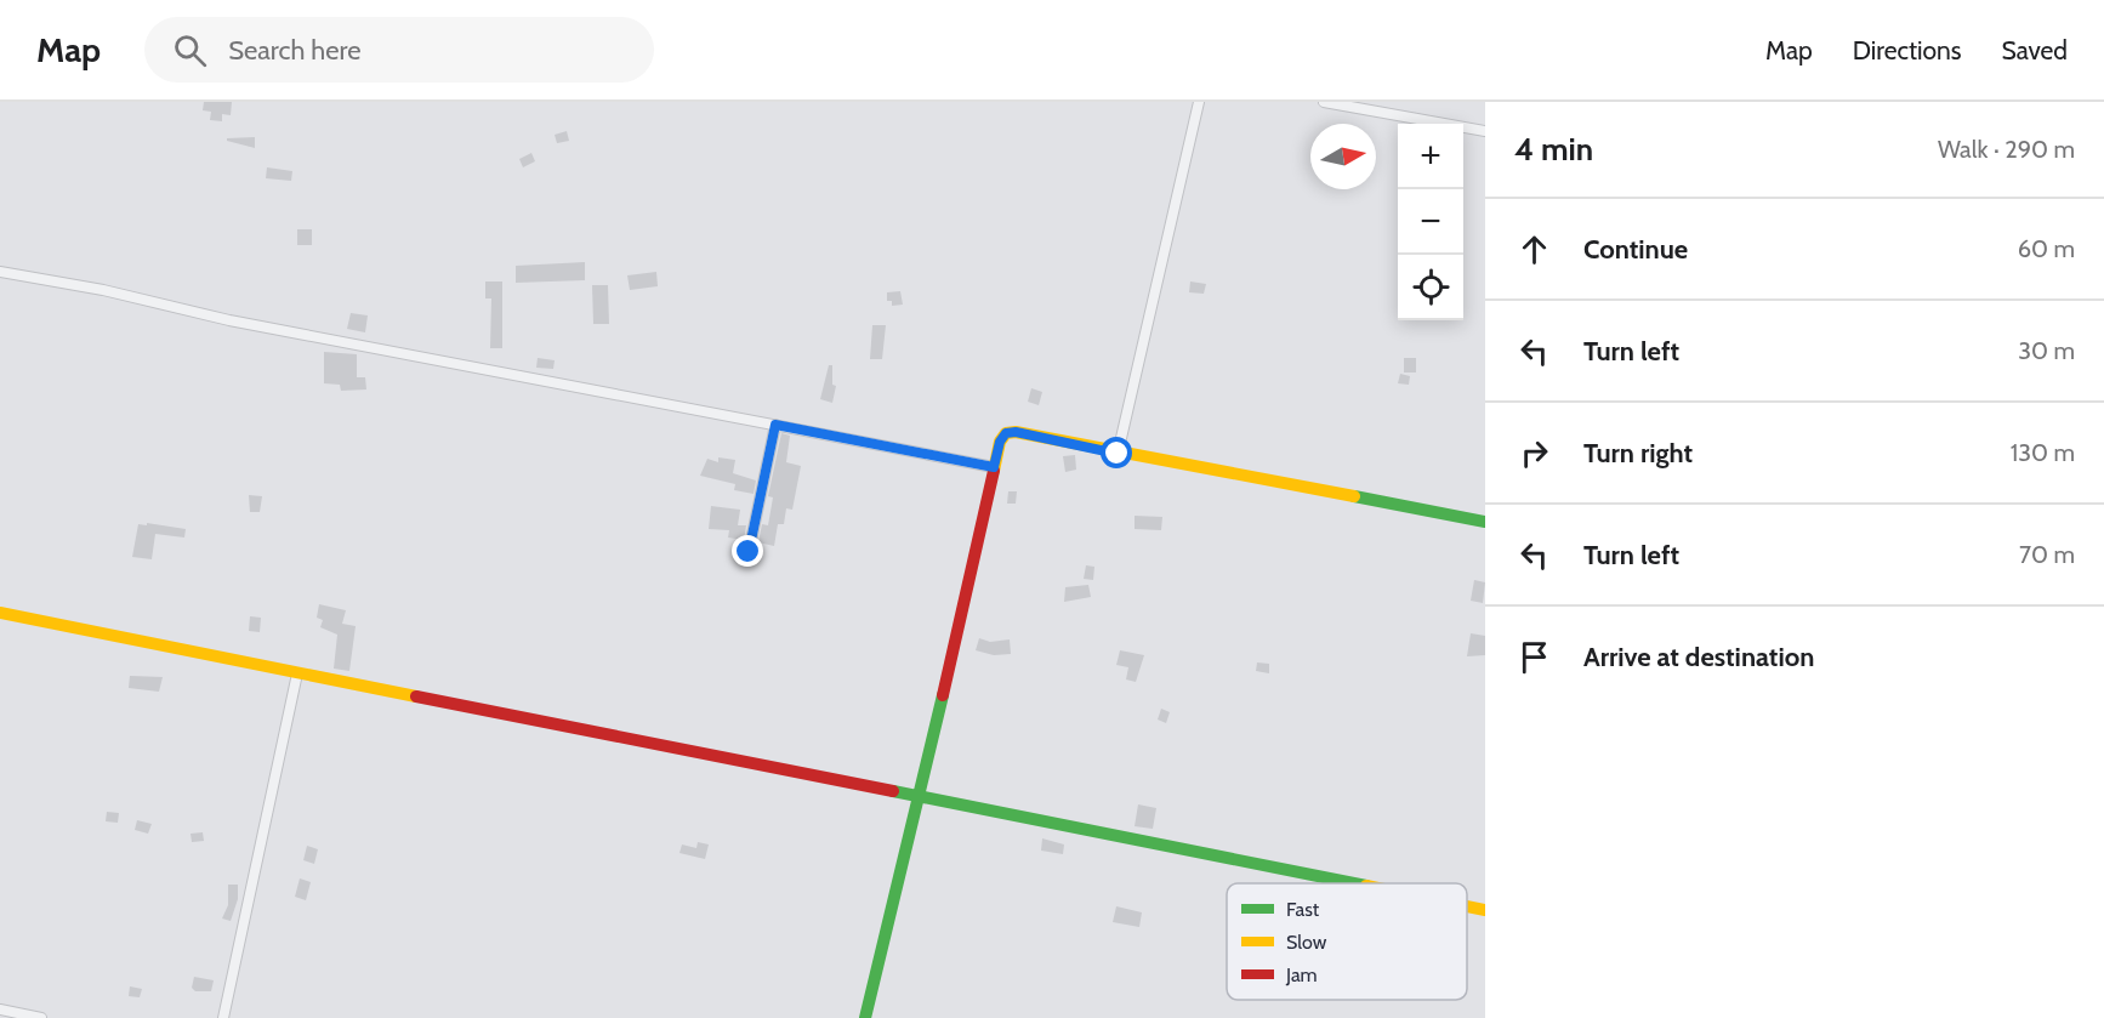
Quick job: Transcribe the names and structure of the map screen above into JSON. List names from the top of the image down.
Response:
{
  "legend": ["Fast", "Slow", "Jam"],
  "north": "right",
  "page": {
    "header": "Map",
    "search": "Search here",
    "nav": ["Map", "Directions", "Saved"],
    "heading": ["4 min", "Walk · 290 m"],
    "map_buttons": ["+", "−"],
    "list": [
      ["Continue", "60 m"],
      ["Turn left", "30 m"],
      ["Turn right", "130 m"],
      ["Turn left", "70 m"],
      "Arrive at destination"
    ]
  }
}
